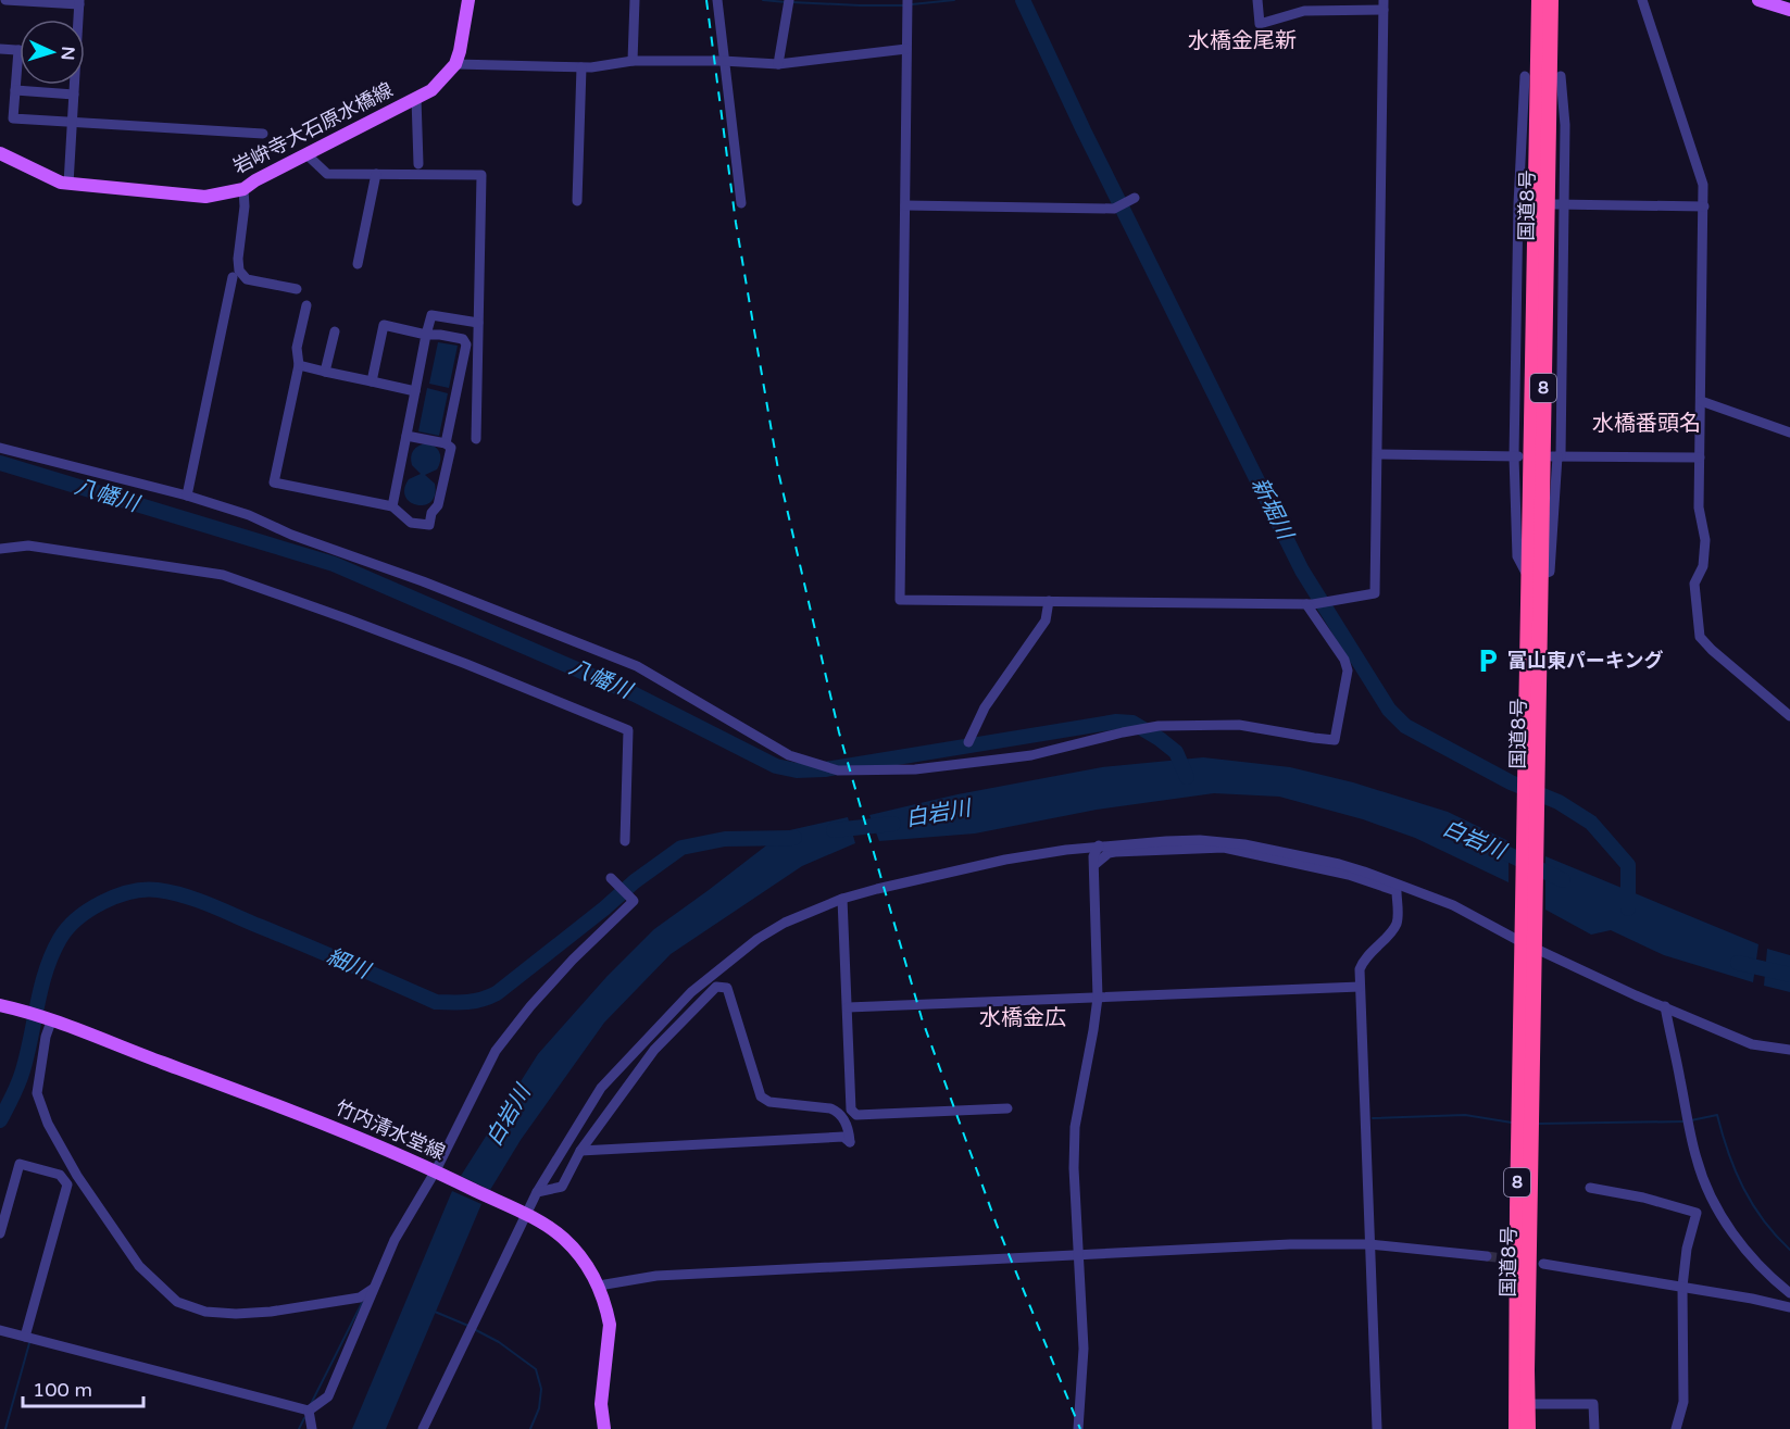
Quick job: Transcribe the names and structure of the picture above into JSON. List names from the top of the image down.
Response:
{
  "streets": {
    "highway": ["国道8号", "8"],
    "main road": ["岩峅寺大石原水橋線", "竹内清水堂線"]
  },
  "districts": ["水橋金尾新", "水橋番頭名", "水橋金広"],
  "water": [
    "八幡川",
    "新堀川",
    "白岩川",
    "細川"
  ],
  "places": {
    "parking": ["富山東パーキング"]
  },
  "scale_bar": "100 m",
  "north": "right"
}
